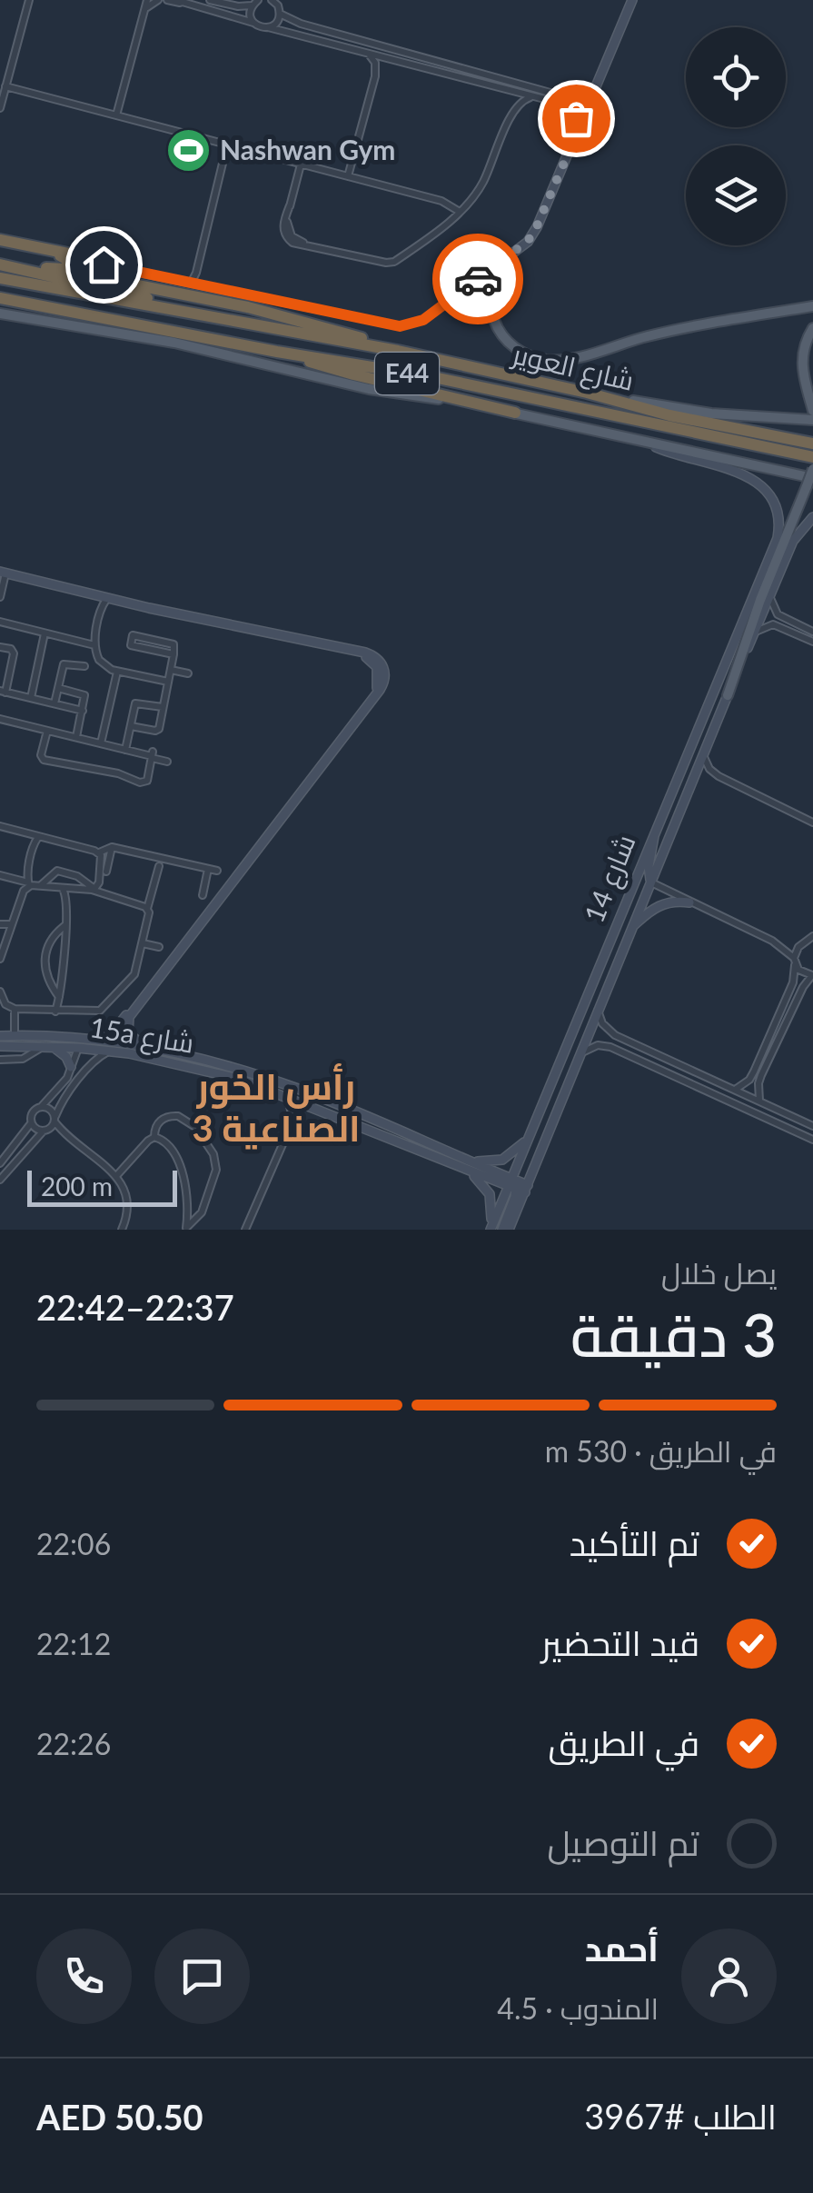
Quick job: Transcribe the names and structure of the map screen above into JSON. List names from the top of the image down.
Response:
{
  "streets": {
    "highway": ["شارع العوير", "E44"],
    "main road": ["شارع 14", "15a شارع"]
  },
  "crossings": [
    ["شارع 14", "15a شارع"]
  ],
  "districts": ["رأس الخور الصناعية 3"],
  "places": {
    "sports": ["Nashwan Gym"]
  },
  "scale_bar": "200 m",
  "page": {
    "scale": "200 m",
    "heading": ["3 دقيقة", "يصل خلال", "22:37–22:42"],
    "panel": [
      "أحمد",
      "المندوب · 4.5",
      "الطلب #3967",
      "AED 50.50"
    ],
    "bar": "في الطريق · 530 m",
    "list": [
      ["تم التأكيد", "22:06"],
      ["قيد التحضير", "22:12"],
      ["في الطريق", "22:26"],
      "تم التوصيل"
    ]
  }
}
